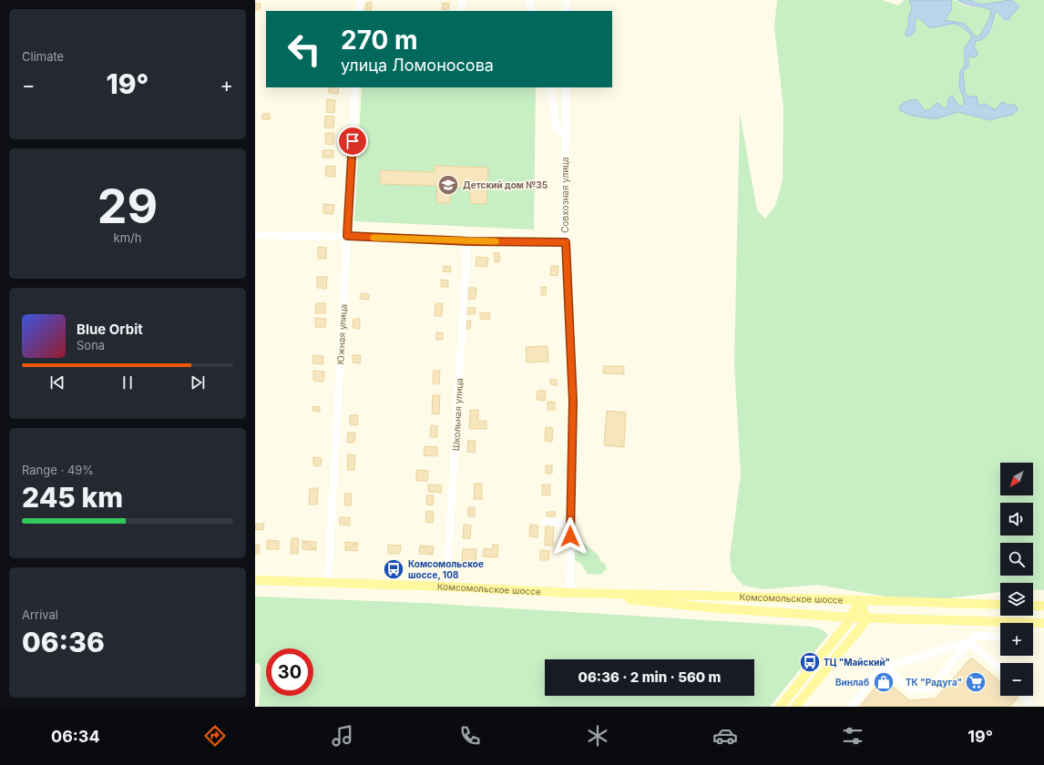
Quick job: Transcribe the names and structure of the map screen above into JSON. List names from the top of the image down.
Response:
{
  "streets": {
    "main road": ["Комсомольское шоссе"],
    "street": ["Совхозная улица", "Южная улица", "Школьная улица"]
  },
  "crossings": [
    ["Совхозная улица", "Комсомольское шоссе"],
    ["Южная улица", "Комсомольское шоссе"],
    ["Школьная улица", "Комсомольское шоссе"]
  ],
  "places": {
    "school or university": ["Детский дом №35"],
    "bus stop": ["Комсомольское шоссе, 108", "ТЦ \"Майский\""],
    "shop": ["Винлаб"],
    "supermarket": ["ТК \"Радуга\""]
  },
  "north": "bottom left",
  "page": {
    "tile": [
      "Climate",
      ["29", "km/h"],
      ["Range · 49%", "245 km"],
      ["Arrival", "06:36"]
    ],
    "turn": ["270 m", "улица Ломоносова"],
    "heat": ["−", "19°", "+"],
    "song": ["Blue Orbit", "Sona"],
    "map_buttons": ["+", "−"],
    "limit": "30",
    "trip": "06:36 · 2 min · 560 m",
    "tabs": ["06:34", "19°"]
  }
}
